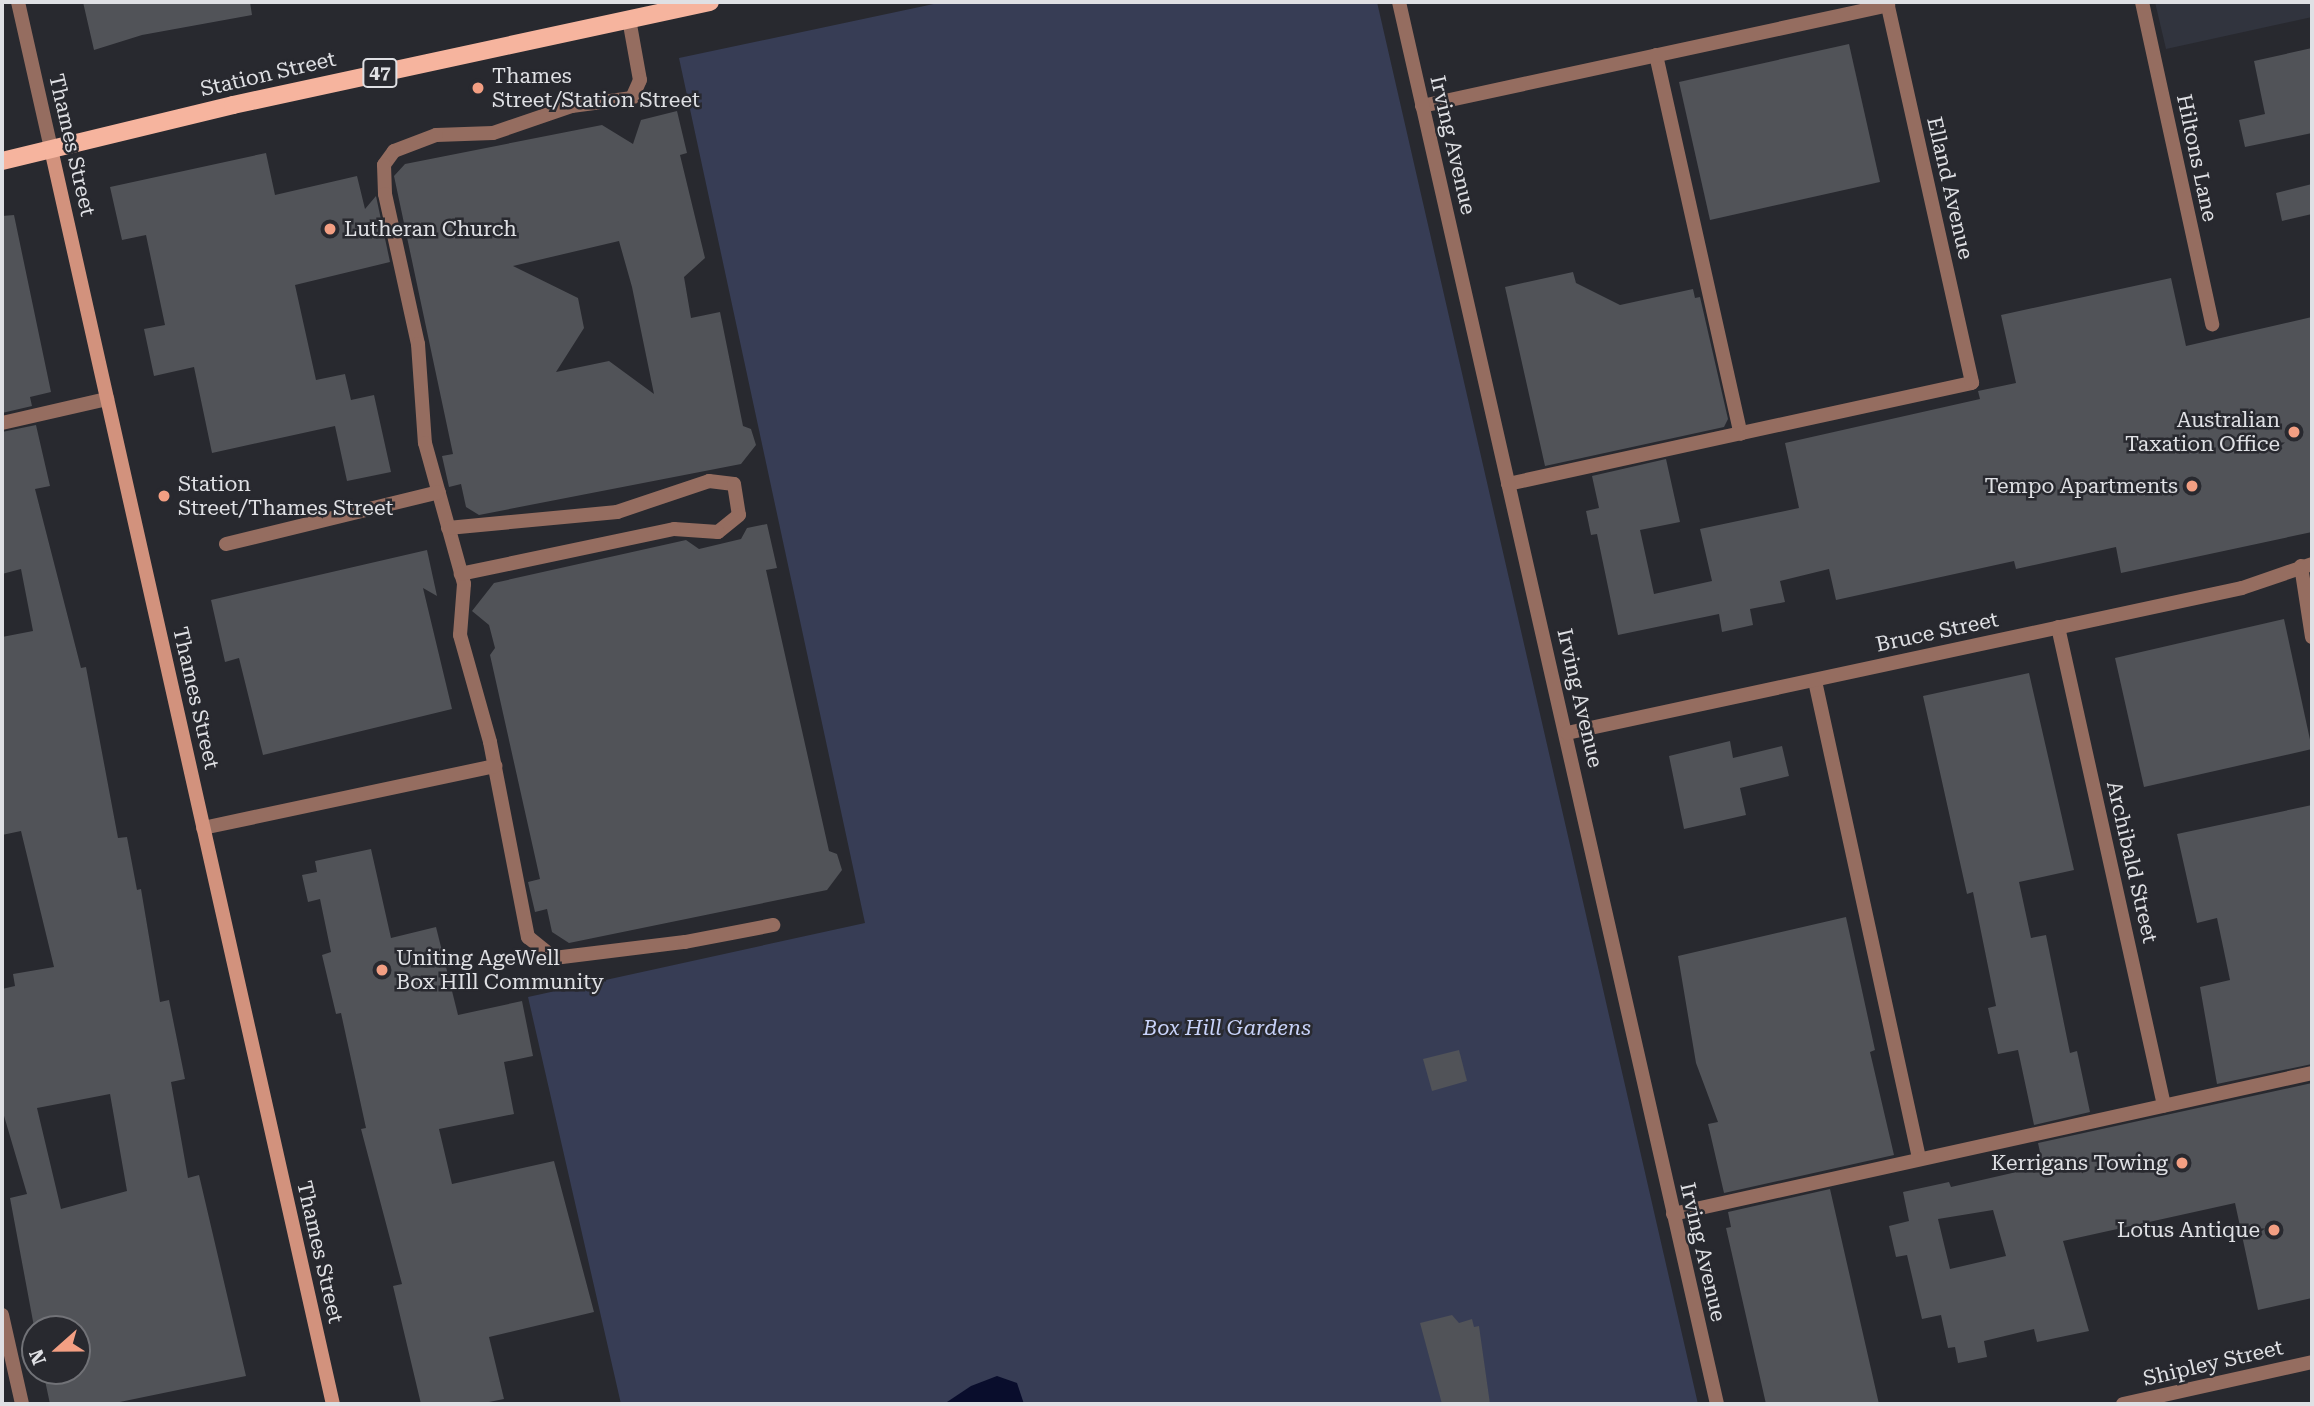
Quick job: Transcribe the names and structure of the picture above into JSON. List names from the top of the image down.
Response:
{
  "streets": {
    "main road": ["47", "Station Street", "Thames Street"],
    "street": [
      "Irving Avenue",
      "Hiltons Lane",
      "Elland Avenue",
      "Bruce Street",
      "Archibald Street",
      "Shipley Street"
    ]
  },
  "crossings": [
    ["Station Street", "Thames Street"],
    ["Irving Avenue", "Bruce Street"],
    ["Bruce Street", "Archibald Street"]
  ],
  "parks": ["Box Hill Gardens"],
  "places": [
    "Thames Street/Station Street",
    "Lutheran Church",
    "Australian Taxation Office",
    "Tempo Apartments",
    "Station Street/Thames Street",
    "Uniting AgeWell Box HIll Community",
    "Kerrigans Towing",
    "Lotus Antique"
  ],
  "north": "left"
}
